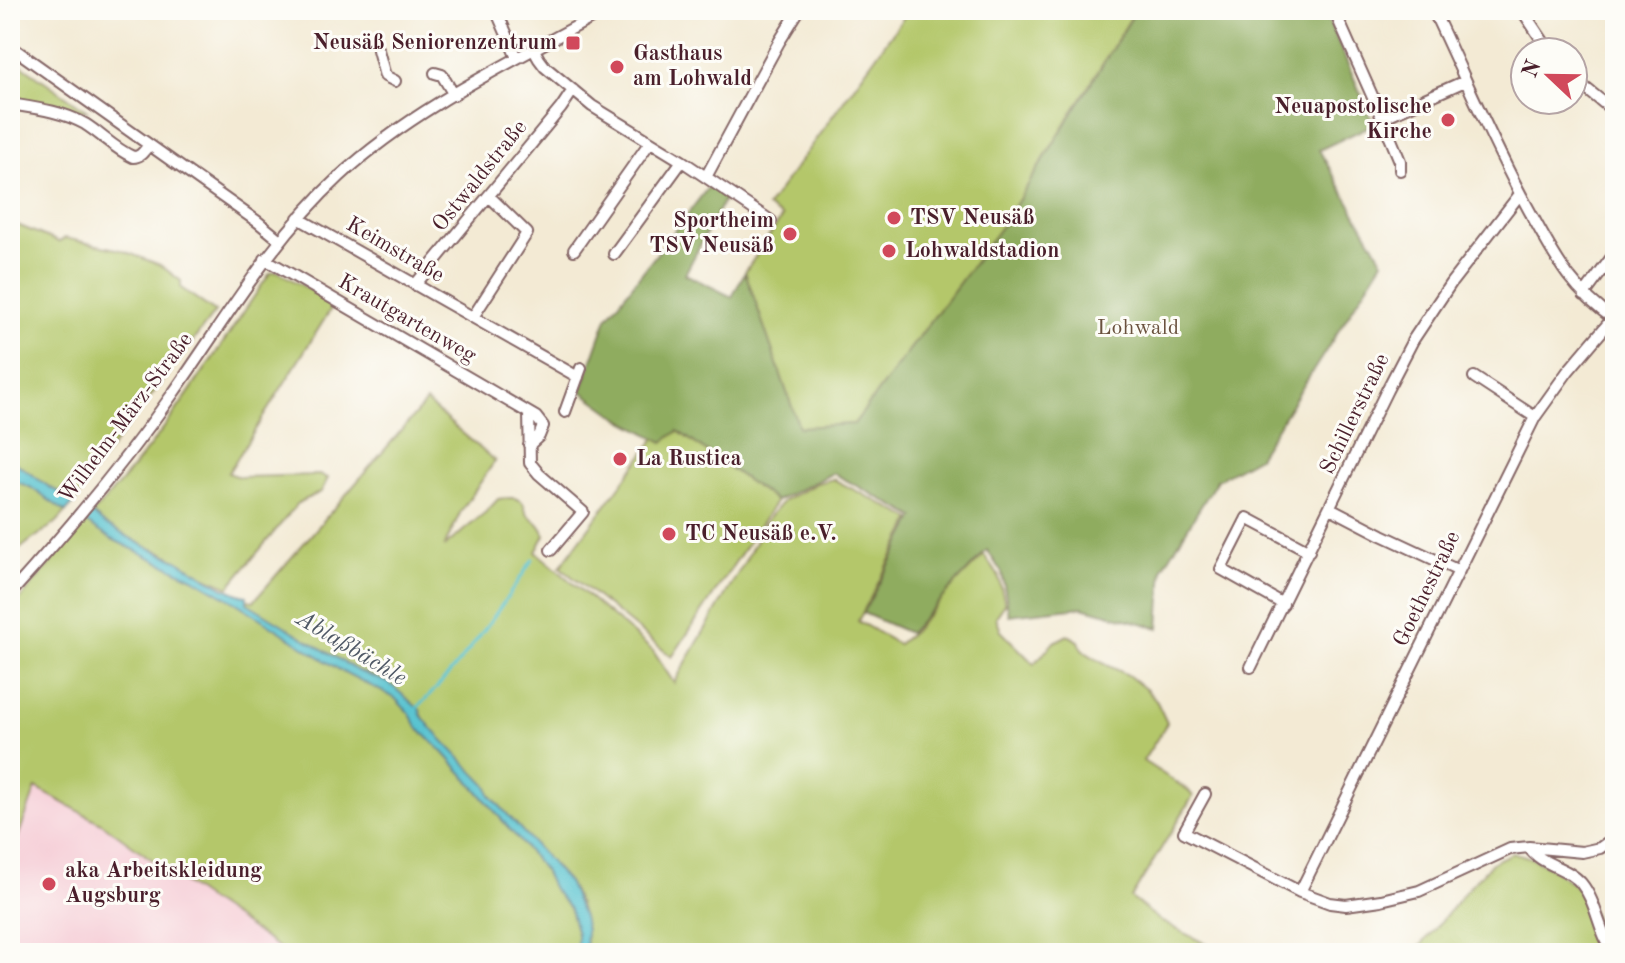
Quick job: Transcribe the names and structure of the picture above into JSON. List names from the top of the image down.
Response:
{
  "streets": {
    "street": [
      "Ostwaldstraße",
      "Keimstraße",
      "Krautgartenweg",
      "Schillerstraße",
      "Wilhelm-März-Straße",
      "Goethestraße"
    ]
  },
  "crossings": [
    ["Ostwaldstraße", "Keimstraße"],
    ["Keimstraße", "Wilhelm-März-Straße"],
    ["Krautgartenweg", "Wilhelm-März-Straße"]
  ],
  "water": ["Ablaßbächle"],
  "parks": ["Lohwald"],
  "places": {
    "transit": ["Neusäß Seniorenzentrum"],
    "other": [
      "Gasthaus am Lohwald",
      "Neuapostolische Kirche",
      "TSV Neusäß",
      "Sportheim TSV Neusäß",
      "Lohwaldstadion",
      "La Rustica",
      "TC Neusäß e.V.",
      "aka Arbeitskleidung Augsburg"
    ]
  },
  "north": "left"
}
